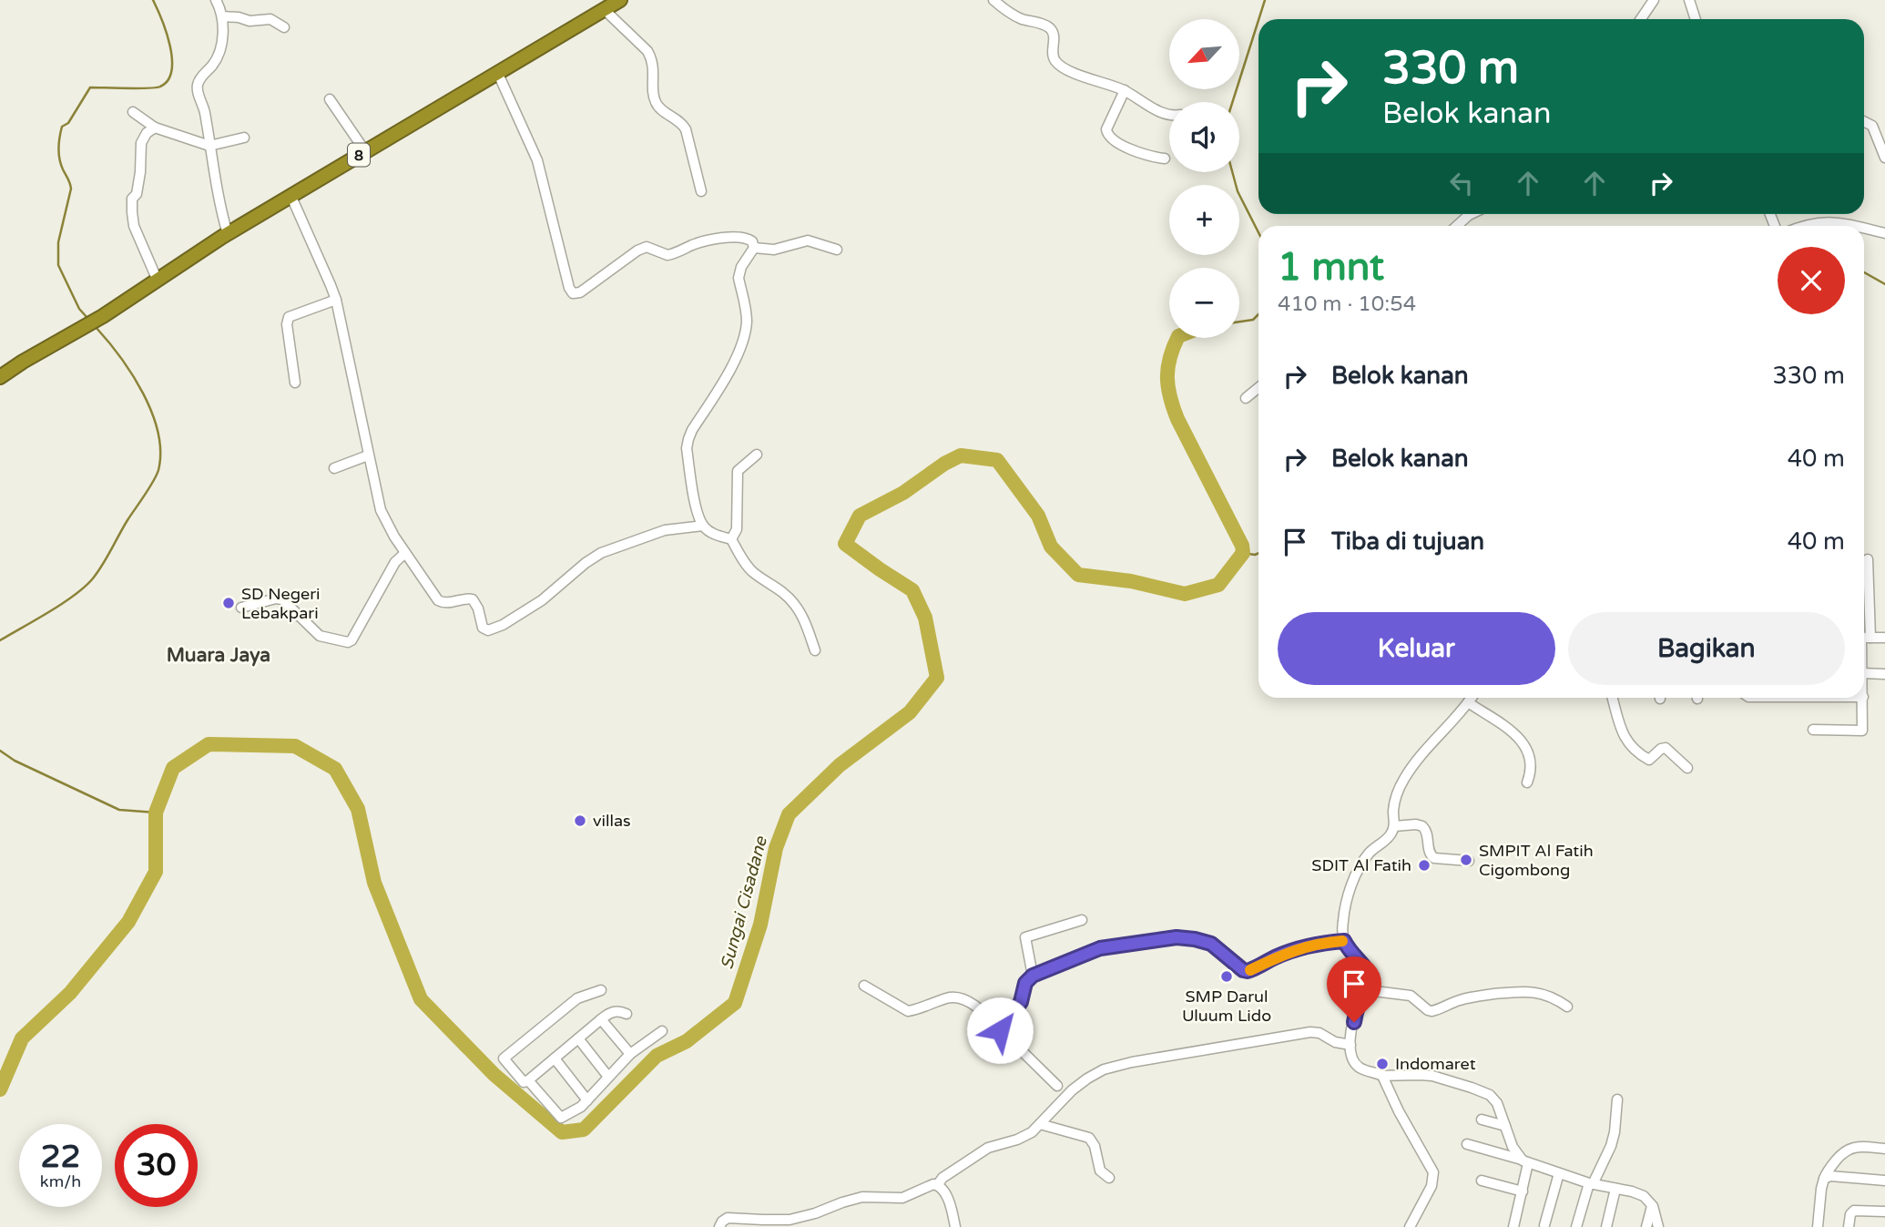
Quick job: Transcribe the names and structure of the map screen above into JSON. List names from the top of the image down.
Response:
{
  "streets": {
    "highway": ["8"]
  },
  "districts": ["Muara Jaya"],
  "water": ["Sungai Cisadane"],
  "places": [
    "SD Negeri Lebakpari",
    "villas",
    "SMPIT Al Fatih Cigombong",
    "SDIT Al Fatih",
    "SMP Darul Uluum Lido",
    "Indomaret"
  ],
  "north": "bottom left",
  "page": {
    "map_buttons": ["+", "−"],
    "turn": ["330 m", "Belok kanan"],
    "heading": ["1 mnt", "410 m · 10:54"],
    "list": [
      {
        "name": "Belok kanan",
        "value": "330 m"
      },
      {
        "name": "Belok kanan",
        "value": "40 m"
      },
      {
        "name": "Tiba di tujuan",
        "value": "40 m"
      }
    ],
    "buttons": ["Keluar", "Bagikan"],
    "speed": "22 km/h",
    "limit": "30"
  }
}
